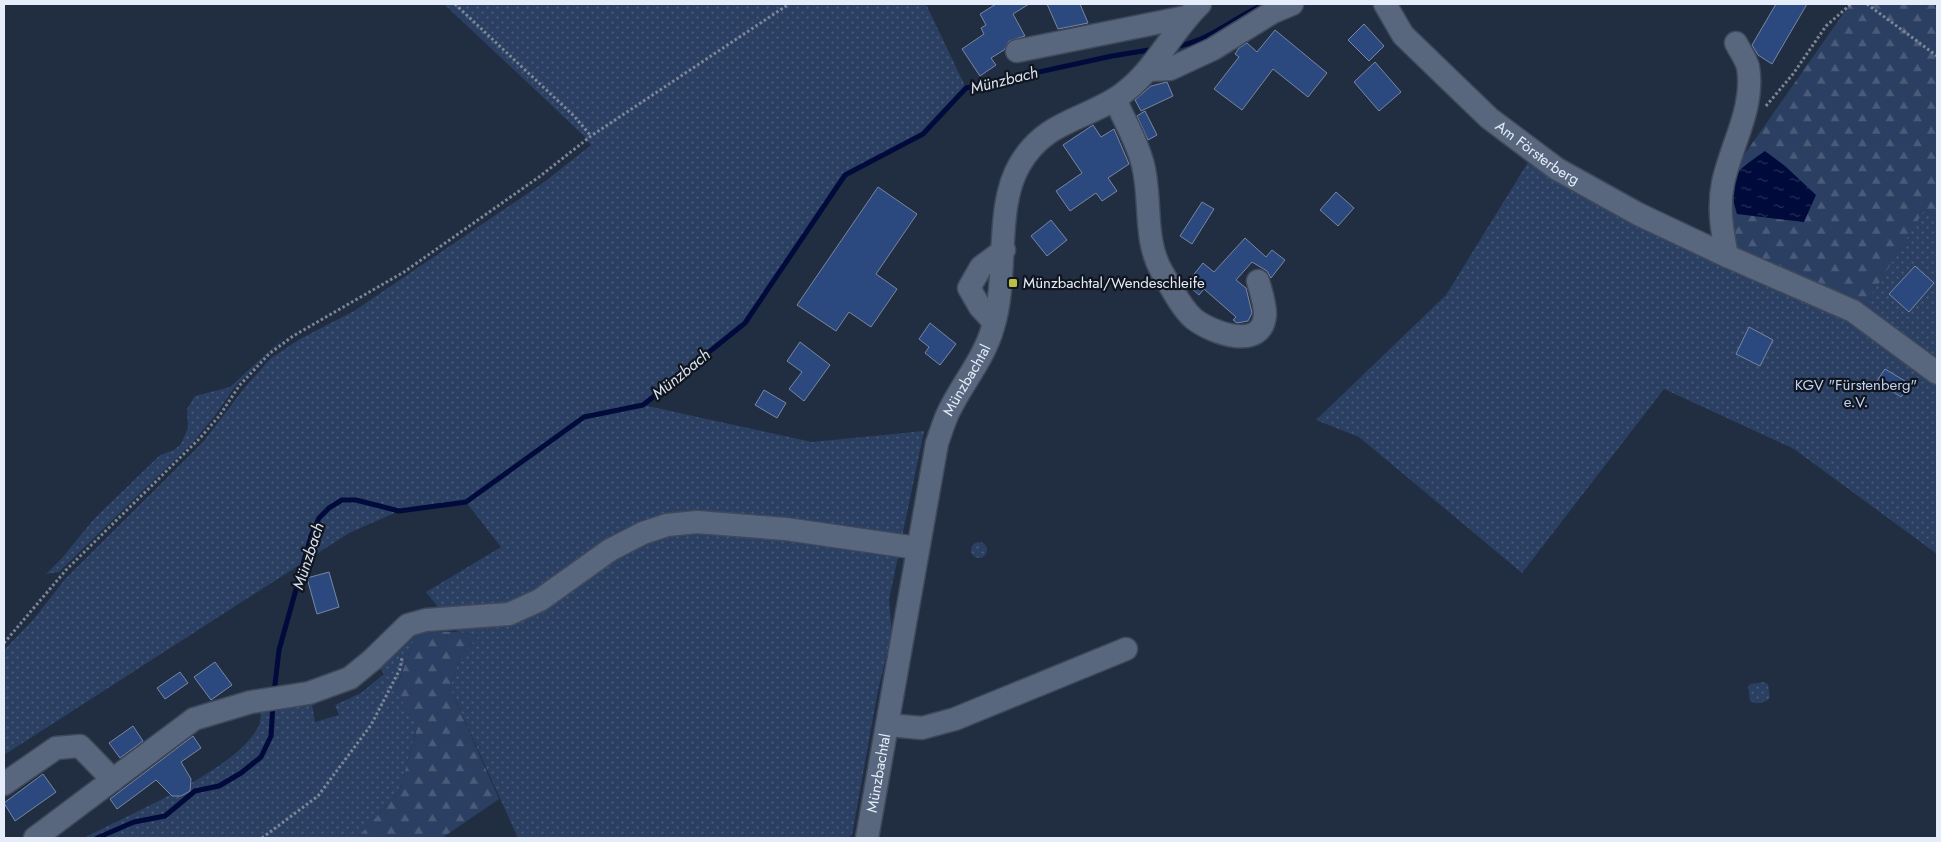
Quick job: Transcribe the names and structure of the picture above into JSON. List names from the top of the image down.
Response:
{
  "streets": {
    "street": ["Am Försterberg", "Münzbachtal"]
  },
  "water": ["Münzbach"],
  "parks": ["KGV \"Fürstenberg\" e.V."],
  "places": {
    "transit": ["Münzbachtal/Wendeschleife"]
  }
}
